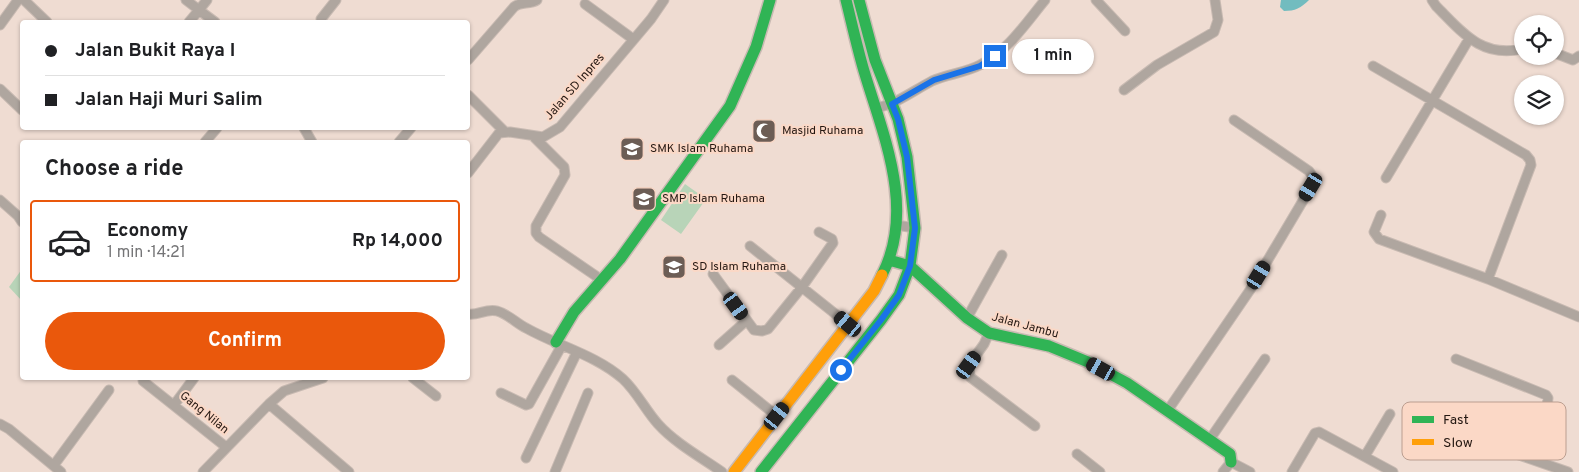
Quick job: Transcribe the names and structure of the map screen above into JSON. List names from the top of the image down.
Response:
{
  "streets": {
    "street": ["Jalan SD Inpres", "Jalan Jambu", "Gang Nilan"]
  },
  "places": {
    "mosque": ["Masjid Ruhama"],
    "school or university": ["SMK Islam Ruhama", "SMP Islam Ruhama", "SD Islam Ruhama"]
  },
  "legend": ["Fast", "Slow"],
  "page": {
    "banner": ["Jalan Bukit Raya I", "Jalan Haji Muri Salim"],
    "bubble": "1 min",
    "heading": "Choose a ride",
    "list": [
      {
        "name": "Economy",
        "note": "1 min · 14:21",
        "value": "Rp 14,000"
      }
    ],
    "buttons": "Confirm"
  }
}
